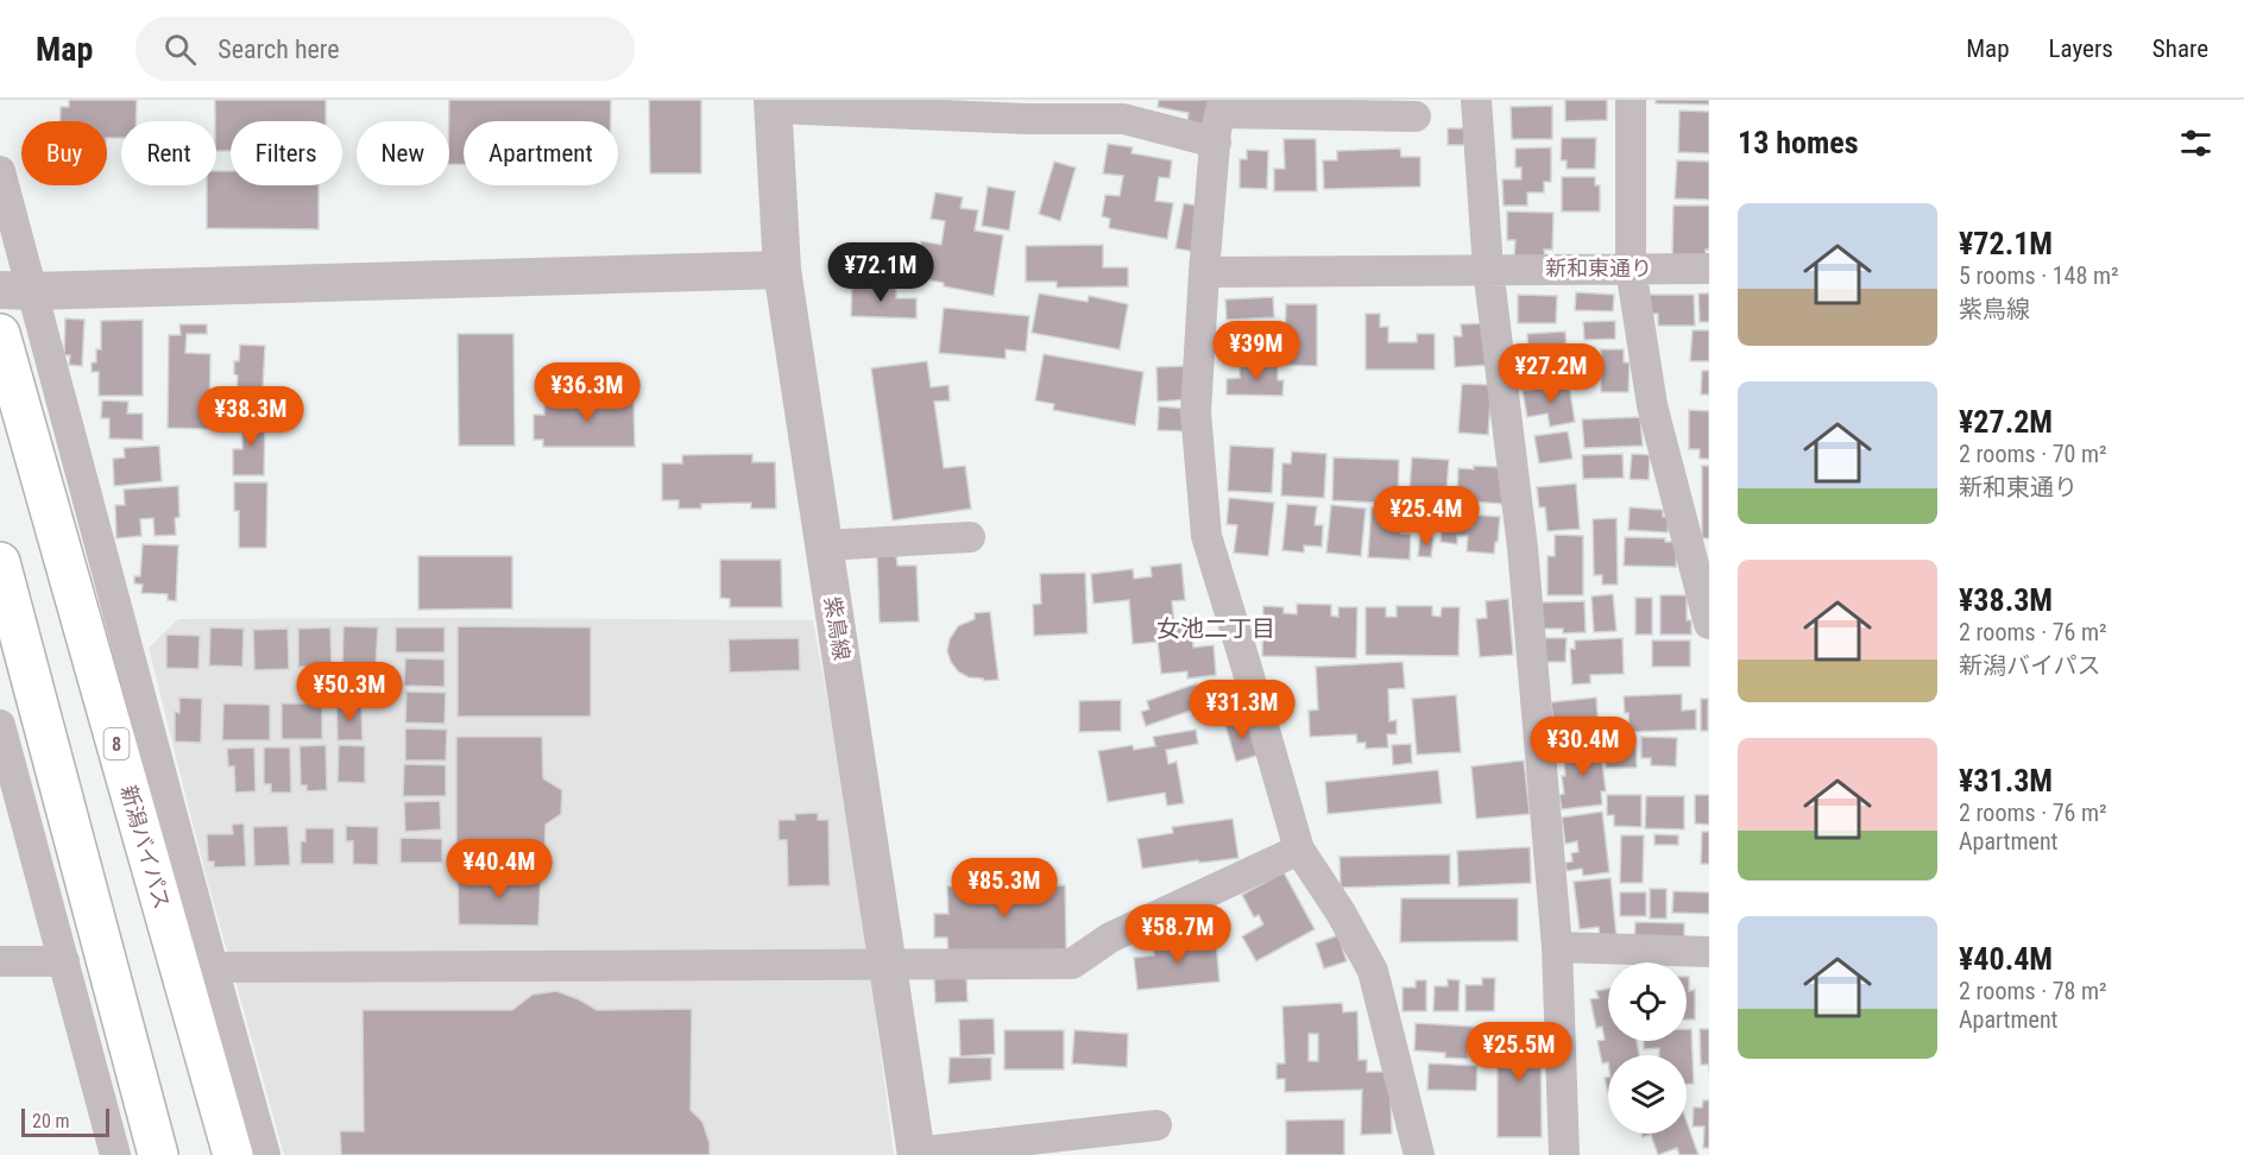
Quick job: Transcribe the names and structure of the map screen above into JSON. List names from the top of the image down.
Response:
{
  "streets": {
    "highway": ["8", "新潟バイパス"],
    "street": ["新和東通り", "紫鳥線"]
  },
  "districts": ["女池二丁目"],
  "scale_bar": "20 m",
  "page": {
    "header": "Map",
    "search": "Search here",
    "nav": ["Map", "Layers", "Share"],
    "heading": "13 homes",
    "chip": [
      "Buy",
      "Rent",
      "Filters",
      "New",
      "Apartment"
    ],
    "list": [
      {
        "name": "¥72.1M",
        "note": "5 rooms · 148 m² · 紫鳥線"
      },
      {
        "name": "¥27.2M",
        "note": "2 rooms · 70 m² · 新和東通り"
      },
      {
        "name": "¥38.3M",
        "note": "2 rooms · 76 m² · 新潟バイパス"
      },
      {
        "name": "¥31.3M",
        "note": "2 rooms · 76 m² · Apartment"
      },
      {
        "name": "¥40.4M",
        "note": "2 rooms · 78 m² · Apartment"
      }
    ],
    "price": [
      "¥72.1M",
      "¥39M",
      "¥27.2M",
      "¥36.3M",
      "¥38.3M",
      "¥25.4M",
      "¥50.3M",
      "¥31.3M",
      "¥30.4M",
      "¥40.4M",
      "¥85.3M",
      "¥58.7M",
      "¥25.5M"
    ],
    "scale": "20 m"
  }
}
